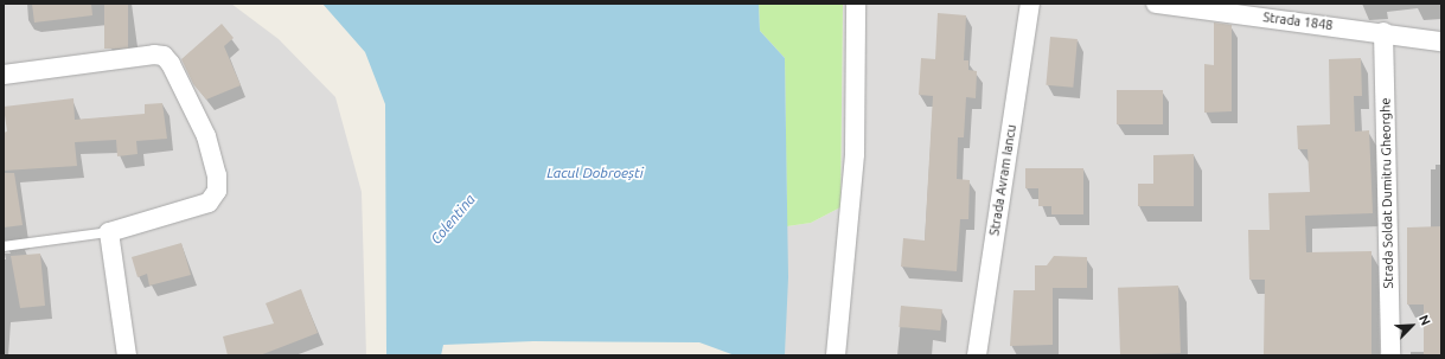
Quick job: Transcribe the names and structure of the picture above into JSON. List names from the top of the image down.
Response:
{
  "streets": {
    "street": ["Strada 1848", "Strada Avram Iancu", "Strada Soldat Dumitru Gheorghe"]
  },
  "crossings": [
    ["Strada 1848", "Strada Soldat Dumitru Gheorghe"]
  ],
  "water": ["Lacul Dobroești", "Colentina"],
  "north": "top right"
}
